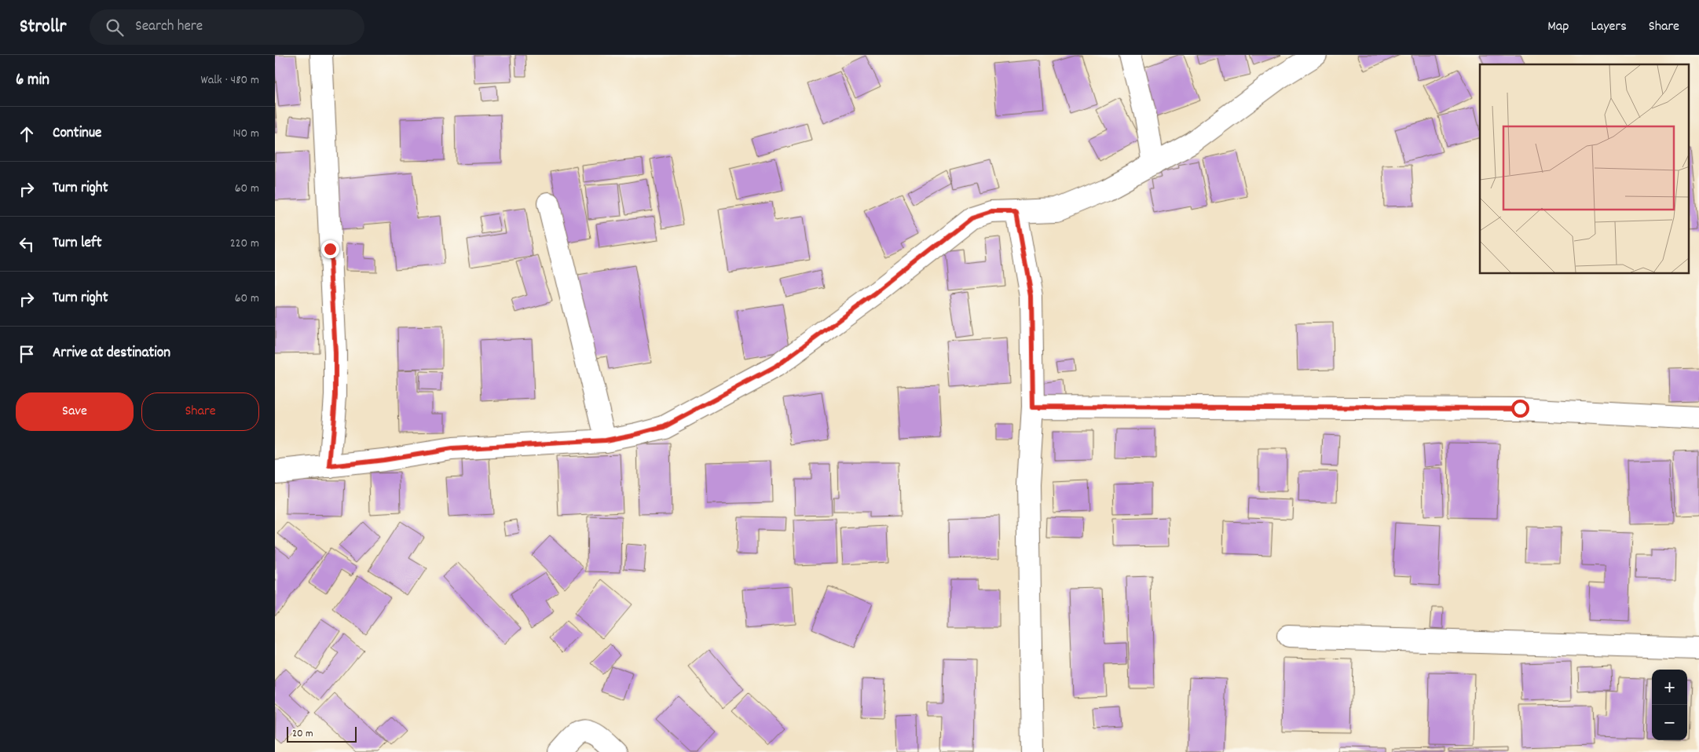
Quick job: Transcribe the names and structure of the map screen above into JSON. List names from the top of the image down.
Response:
{
  "scale_bar": "20 m",
  "page": {
    "header": "Strollr",
    "search": "Search here",
    "nav": ["Map", "Layers", "Share"],
    "heading": ["6 min", "Walk · 480 m"],
    "list": [
      ["Continue", "140 m"],
      ["Turn right", "60 m"],
      ["Turn left", "220 m"],
      ["Turn right", "60 m"],
      "Arrive at destination"
    ],
    "buttons": ["Save", "Share"],
    "map_buttons": ["+", "−"],
    "scale": "20 m"
  }
}
